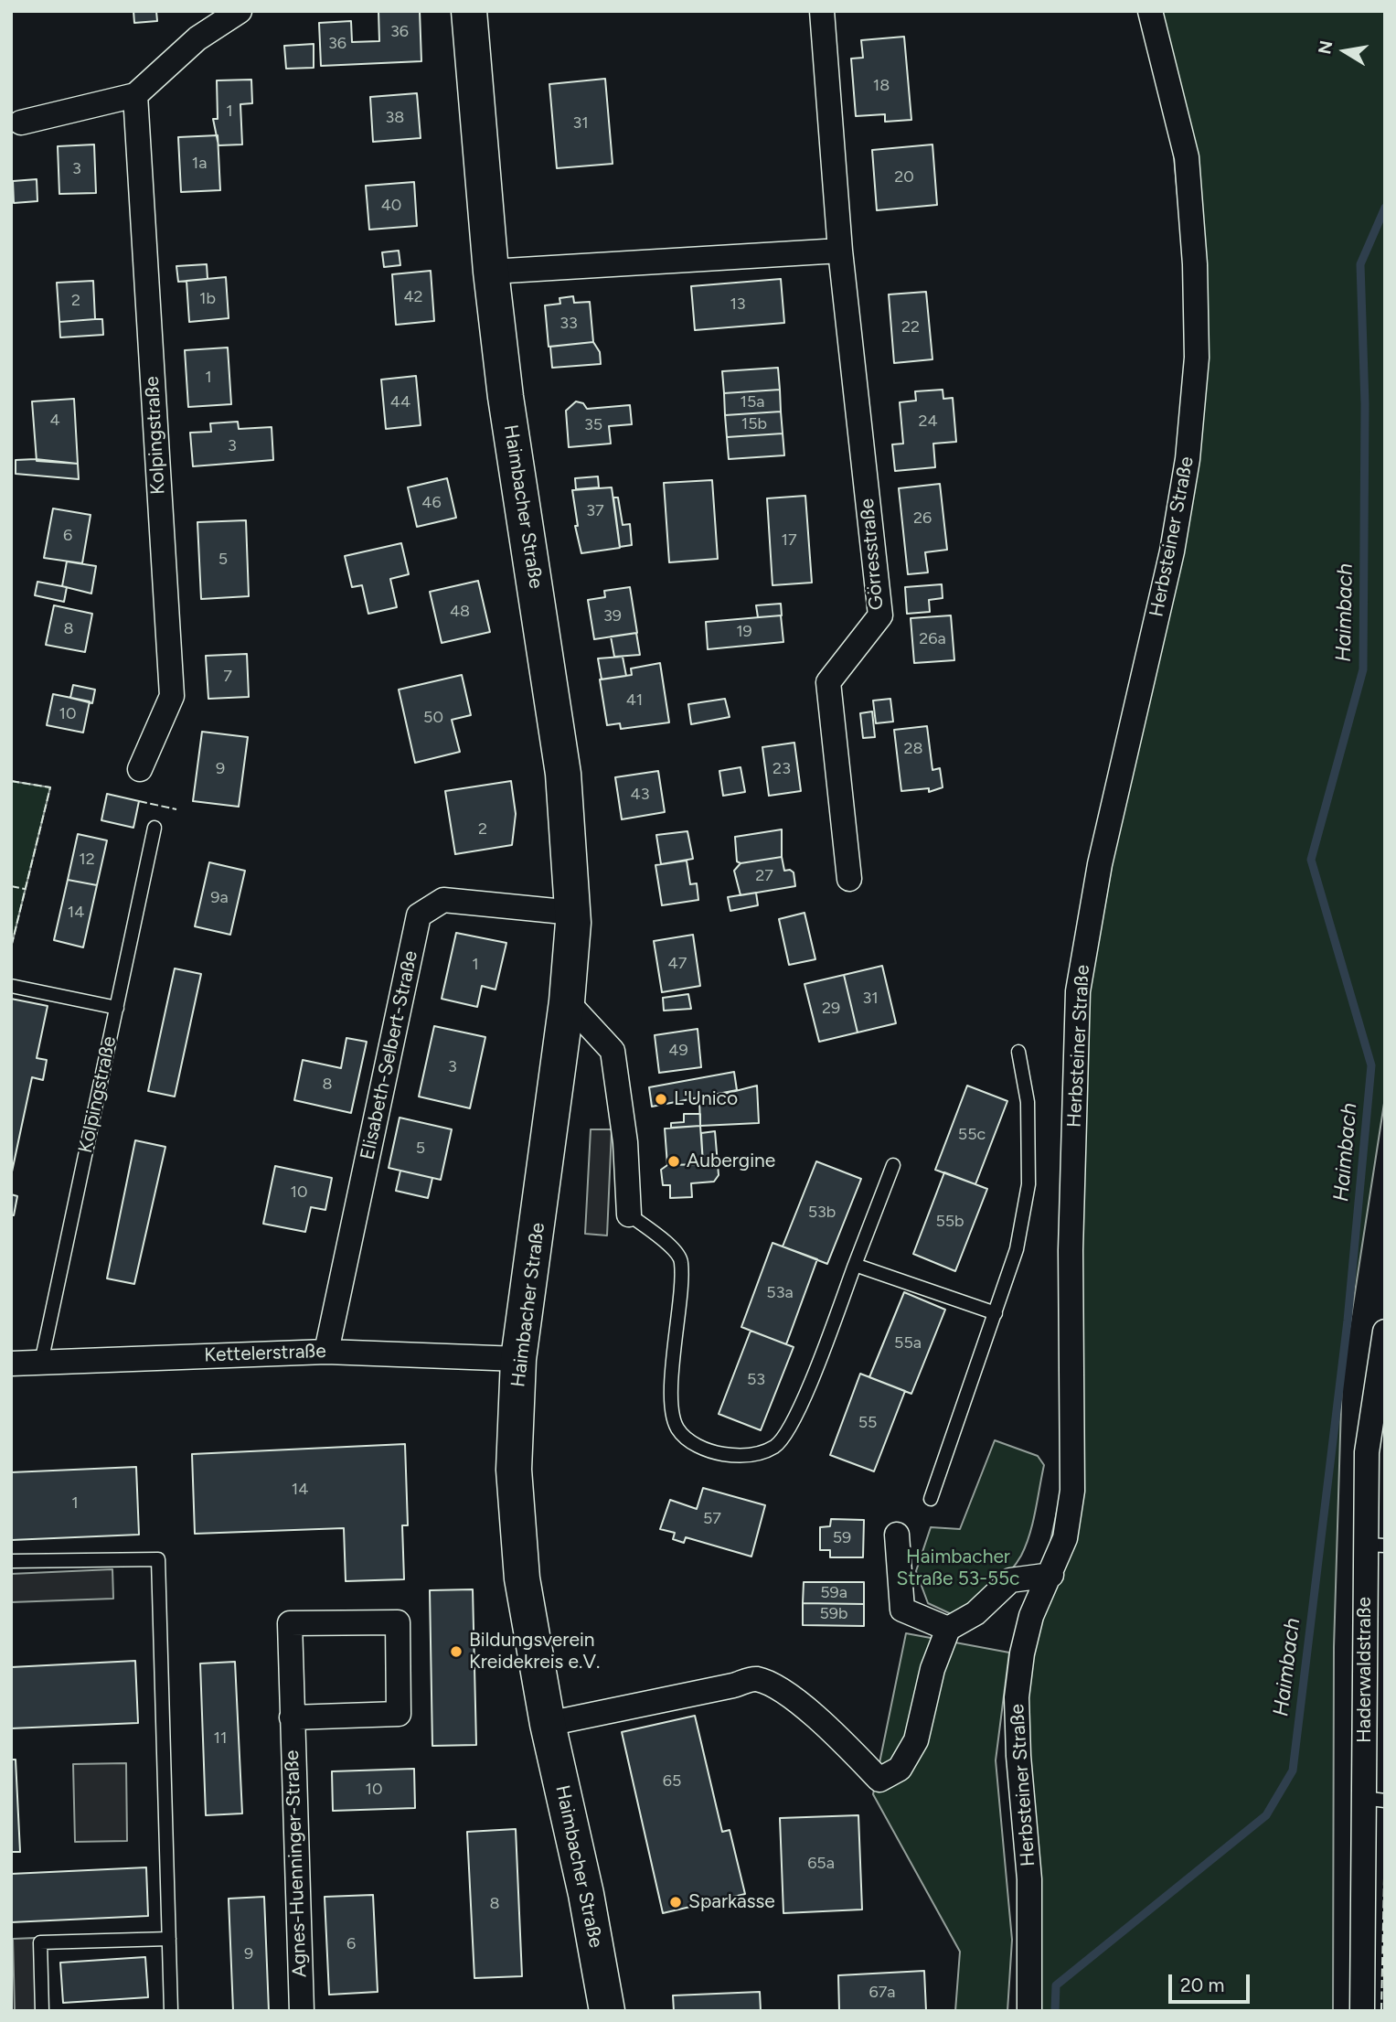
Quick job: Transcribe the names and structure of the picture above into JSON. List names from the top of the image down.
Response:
{
  "streets": {
    "main road": ["Haimbacher Straße"],
    "street": [
      "Kolpingstraße",
      "Herbsteiner Straße",
      "Görresstraße",
      "Elisabeth-Selbert-Straße",
      "Kettelerstraße",
      "Haderwaldstraße",
      "Agnes-Huenninger-Straße"
    ]
  },
  "crossings": [
    ["Kolpingstraße", "Kettelerstraße"],
    ["Haimbacher Straße", "Elisabeth-Selbert-Straße"],
    ["Haimbacher Straße", "Kettelerstraße"],
    ["Elisabeth-Selbert-Straße", "Kettelerstraße"]
  ],
  "water": ["Haimbach"],
  "parks": ["Haimbacher Straße 53-55c"],
  "places": [
    "L'Unico",
    "Aubergine",
    "Bildungsverein Kreidekreis e.V.",
    "Sparkasse"
  ],
  "house_numbers": [
    "36",
    "36",
    "18",
    "1",
    "38",
    "31",
    "1a",
    "3",
    "20",
    "40",
    "42",
    "1b",
    "2",
    "13",
    "33",
    "22",
    "1",
    "44",
    "15a",
    "4",
    "24",
    "15b",
    "35",
    "3",
    "46",
    "37",
    "26",
    "6",
    "17",
    "5",
    "48",
    "39",
    "8",
    "19",
    "26a",
    "7",
    "41",
    "10",
    "50",
    "28",
    "9",
    "23",
    "43",
    "2",
    "12",
    "27",
    "9a",
    "14",
    "47",
    "1",
    "31",
    "29",
    "49",
    "3",
    "8",
    "55c",
    "5",
    "10",
    "53b",
    "55b",
    "53a",
    "55a",
    "53",
    "55",
    "14",
    "1",
    "57",
    "59",
    "59a",
    "59b",
    "11",
    "65",
    "10",
    "65a",
    "8",
    "6",
    "9",
    "67a"
  ],
  "scale_bar": "20 m",
  "north": "left"
}
